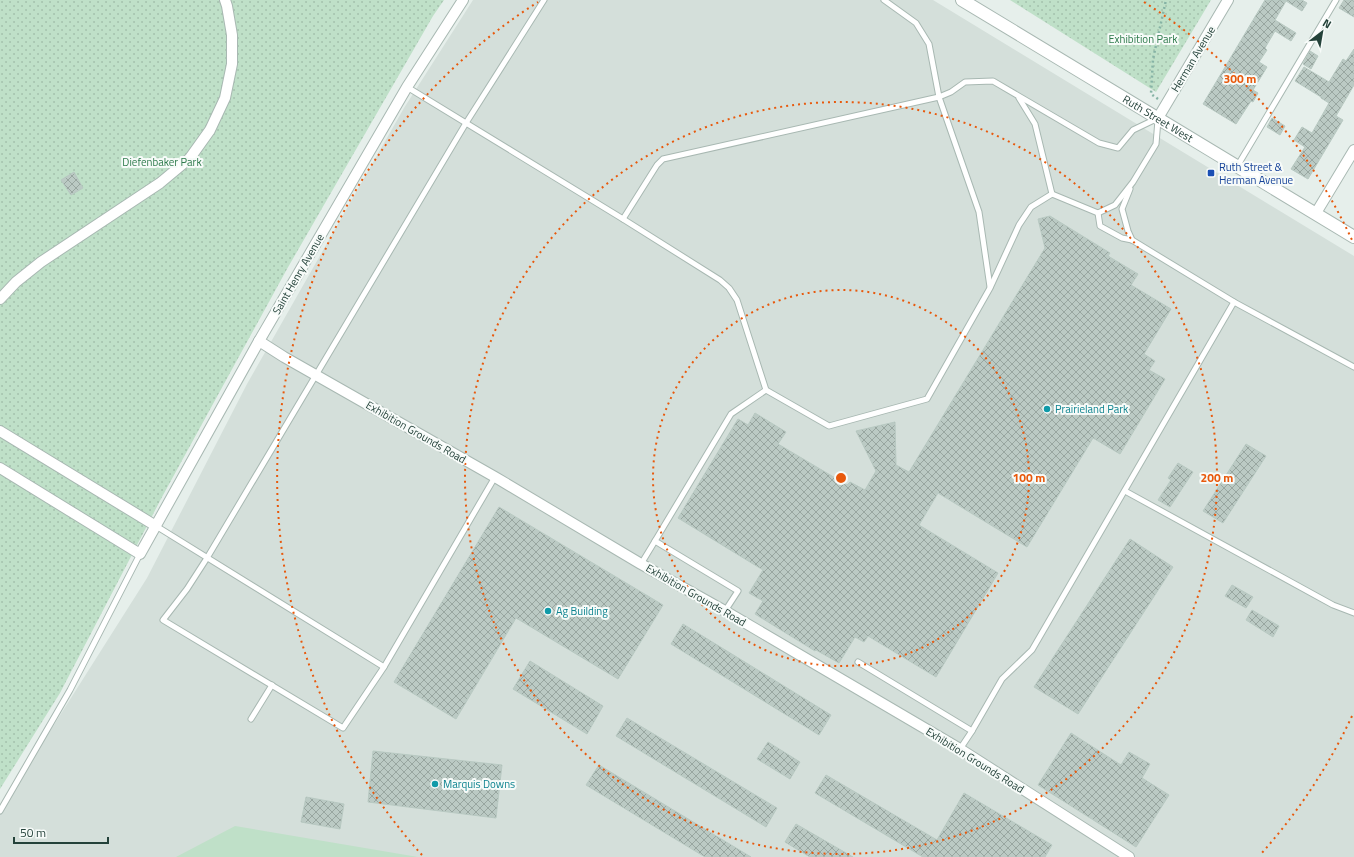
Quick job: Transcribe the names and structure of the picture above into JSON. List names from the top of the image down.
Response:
{
  "streets": {
    "street": [
      "Herman Avenue",
      "Ruth Street West",
      "Saint Henry Avenue",
      "Exhibition Grounds Road"
    ]
  },
  "crossings": [
    ["Herman Avenue", "Ruth Street West"],
    ["Saint Henry Avenue", "Exhibition Grounds Road"]
  ],
  "parks": ["Exhibition Park", "Diefenbaker Park"],
  "places": {
    "transit": ["Ruth Street & Herman Avenue"],
    "other": ["Prairieland Park", "Ag Building", "Marquis Downs"]
  },
  "scale_bar": "50 m",
  "north": "top right",
  "rings": ["300 m", "100 m", "200 m"]
}
